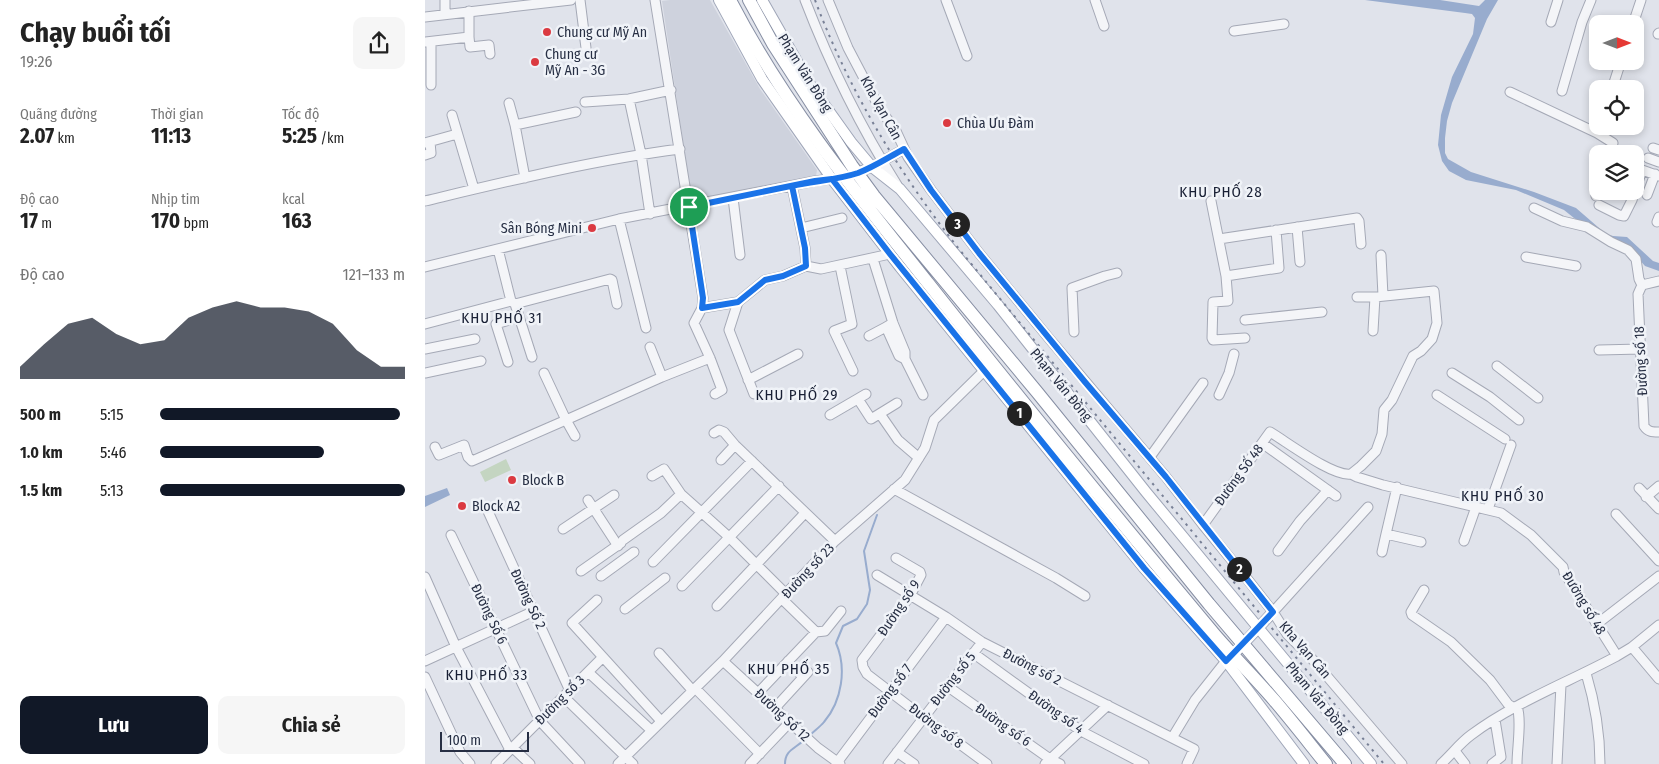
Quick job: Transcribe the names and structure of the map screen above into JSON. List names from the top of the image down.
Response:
{
  "streets": {
    "highway": ["Phạm Văn Đồng"],
    "street": [
      "Kha Vạn Cân",
      "Đường số 18",
      "Đường Số 48",
      "Đường số 23",
      "Đường Số 2",
      "Đường số 48",
      "Đường số 9",
      "Đường Số 6",
      "Đường số 2",
      "Đường số 5",
      "Đường số 7",
      "Đường số 3",
      "Đường số 4",
      "Đường Số 12",
      "Đường số 6",
      "Đường số 8"
    ]
  },
  "crossings": [
    ["Phạm Văn Đồng", "Kha Vạn Cân"],
    ["Phạm Văn Đồng", "Đường số 23"],
    ["Kha Vạn Cân", "Đường Số 48"],
    ["Đường Số 48", "Đường số 48"],
    ["Đường số 23", "Đường Số 12"],
    ["Đường Số 2", "Đường số 3"],
    ["Đường số 9", "Đường số 2"],
    ["Đường số 9", "Đường số 8"],
    ["Đường Số 6", "Đường số 3"],
    ["Đường số 2", "Đường số 5"],
    ["Đường số 2", "Đường số 7"],
    ["Đường số 5", "Đường số 4"],
    ["Đường số 5", "Đường số 6"],
    ["Đường số 5", "Đường số 8"],
    ["Đường số 7", "Đường Số 12"],
    ["Đường số 7", "Đường số 8"]
  ],
  "districts": [
    "KHU PHỐ 28",
    "KHU PHỐ 31",
    "KHU PHỐ 29",
    "KHU PHỐ 30",
    "KHU PHỐ 35",
    "KHU PHỐ 33"
  ],
  "places": [
    "Chung cư Mỹ An",
    "Chung cư Mỹ An - 3G",
    "Chùa Ưu Đàm",
    "Sân Bóng Mini",
    "Block B",
    "Block A2"
  ],
  "scale_bar": "100 m",
  "north": "right",
  "page": {
    "heading": ["Chạy buổi tối", "19:26"],
    "stats": [
      ["Quãng đường", "2.07 km"],
      ["Thời gian", "11:13"],
      ["Tốc độ", "5:25 /km"],
      ["Độ cao", "17 m"],
      ["Nhịp tim", "170 bpm"],
      ["kcal", "163"]
    ],
    "pins": ["3", "1", "2"],
    "chart": ["Độ cao", "121–133 m"],
    "list": [
      {
        "name": "500 m",
        "note": "5:15"
      },
      {
        "name": "1.0 km",
        "note": "5:46"
      },
      {
        "name": "1.5 km",
        "note": "5:13"
      }
    ],
    "buttons": ["Lưu", "Chia sẻ"],
    "scale": "100 m"
  }
}
